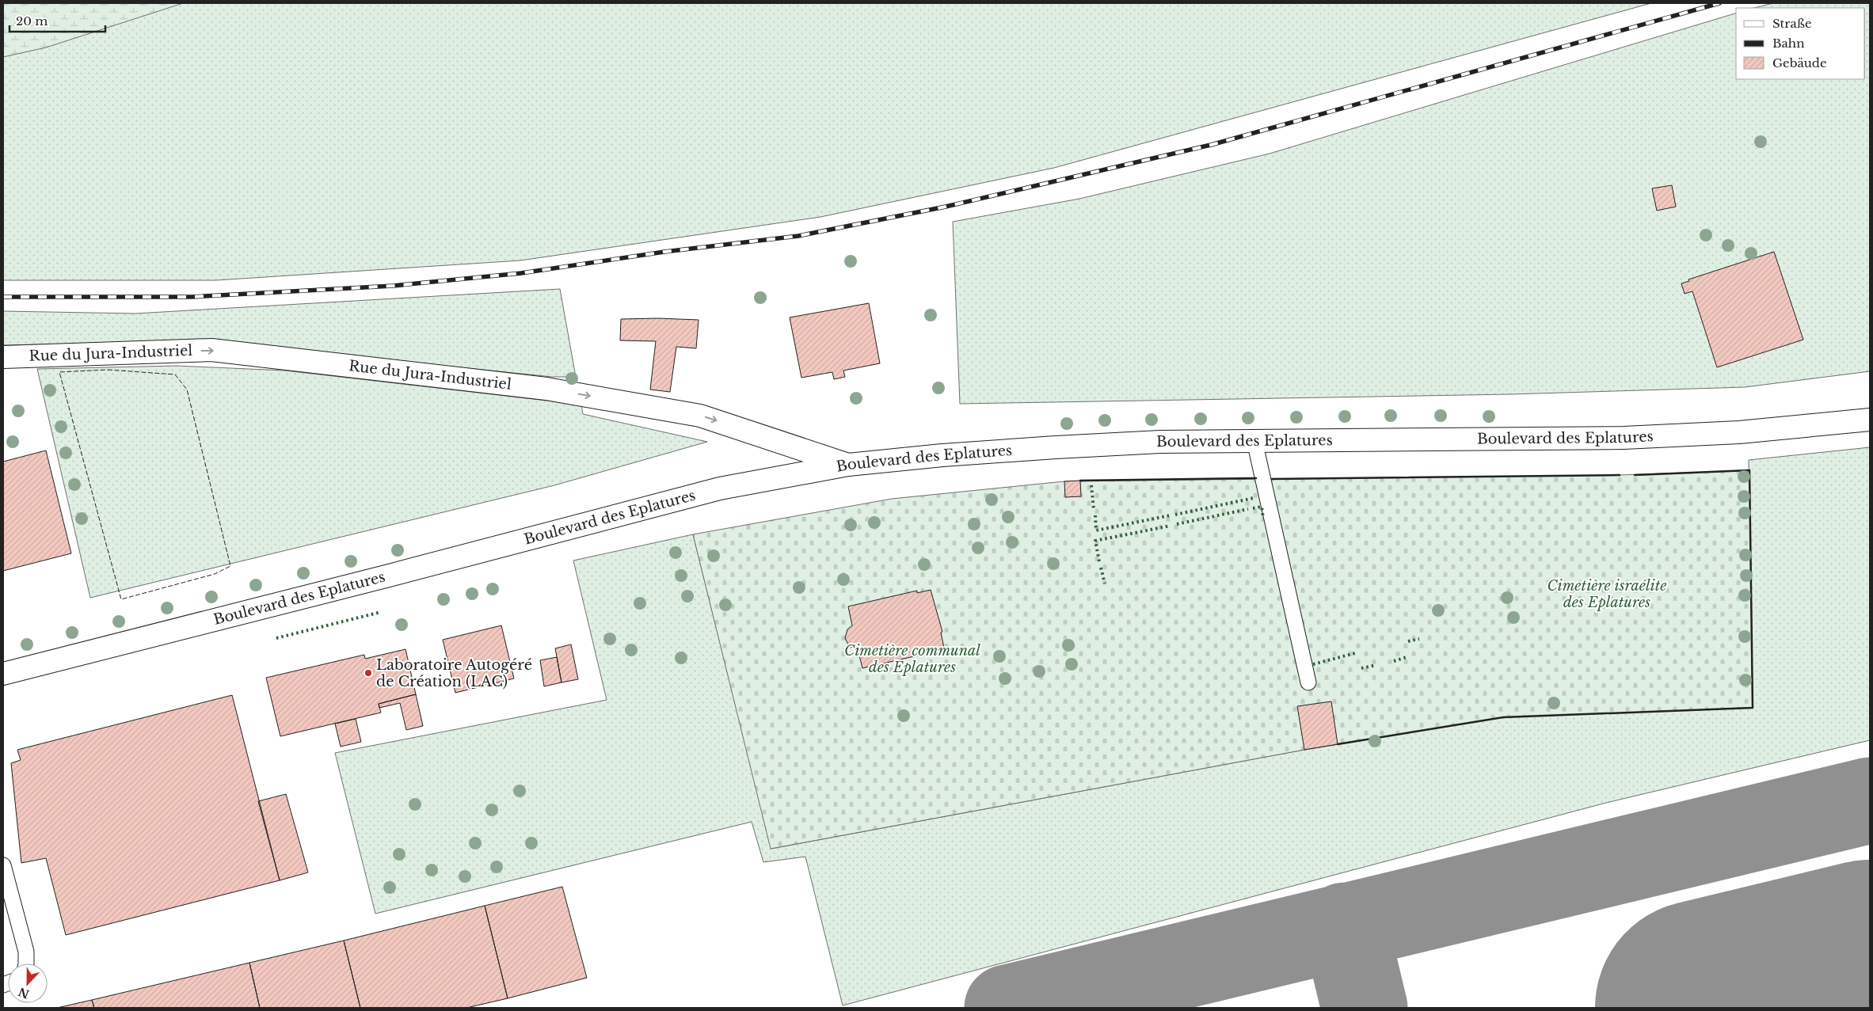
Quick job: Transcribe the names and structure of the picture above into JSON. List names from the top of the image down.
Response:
{
  "streets": {
    "main road": ["Rue du Jura-Industriel", "Boulevard des Eplatures"]
  },
  "crossings": [
    ["Rue du Jura-Industriel", "Boulevard des Eplatures"]
  ],
  "one_way": ["Rue du Jura-Industriel"],
  "parks": ["Cimetière israélite des Eplatures", "Cimetière communal des Eplatures"],
  "places": ["Laboratoire Autogéré de Création (LAC)"],
  "legend": ["Straße", "Bahn", "Gebäude"],
  "scale_bar": "20 m",
  "north": "bottom"
}
